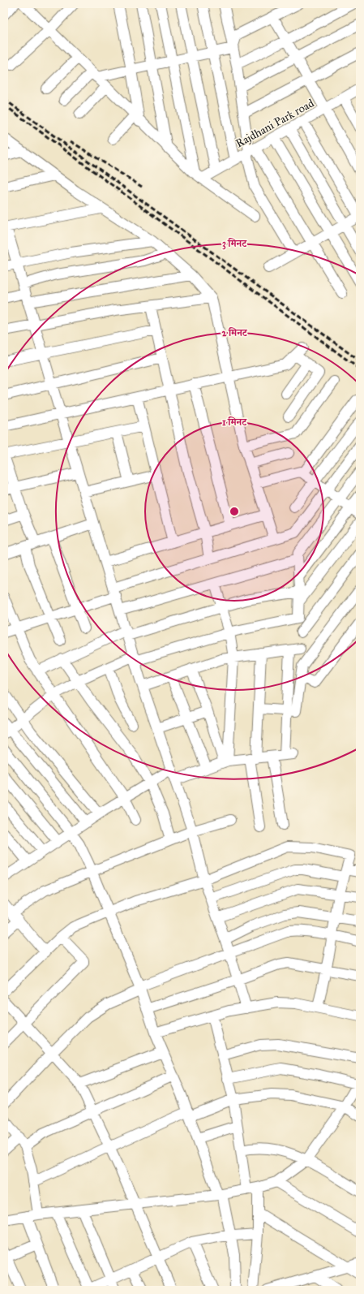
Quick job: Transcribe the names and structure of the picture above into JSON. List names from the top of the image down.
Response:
{
  "streets": {
    "street": ["Rajdhani Park road"]
  },
  "rings": ["3 मिनट", "2 मिनट", "1 मिनट"]
}
